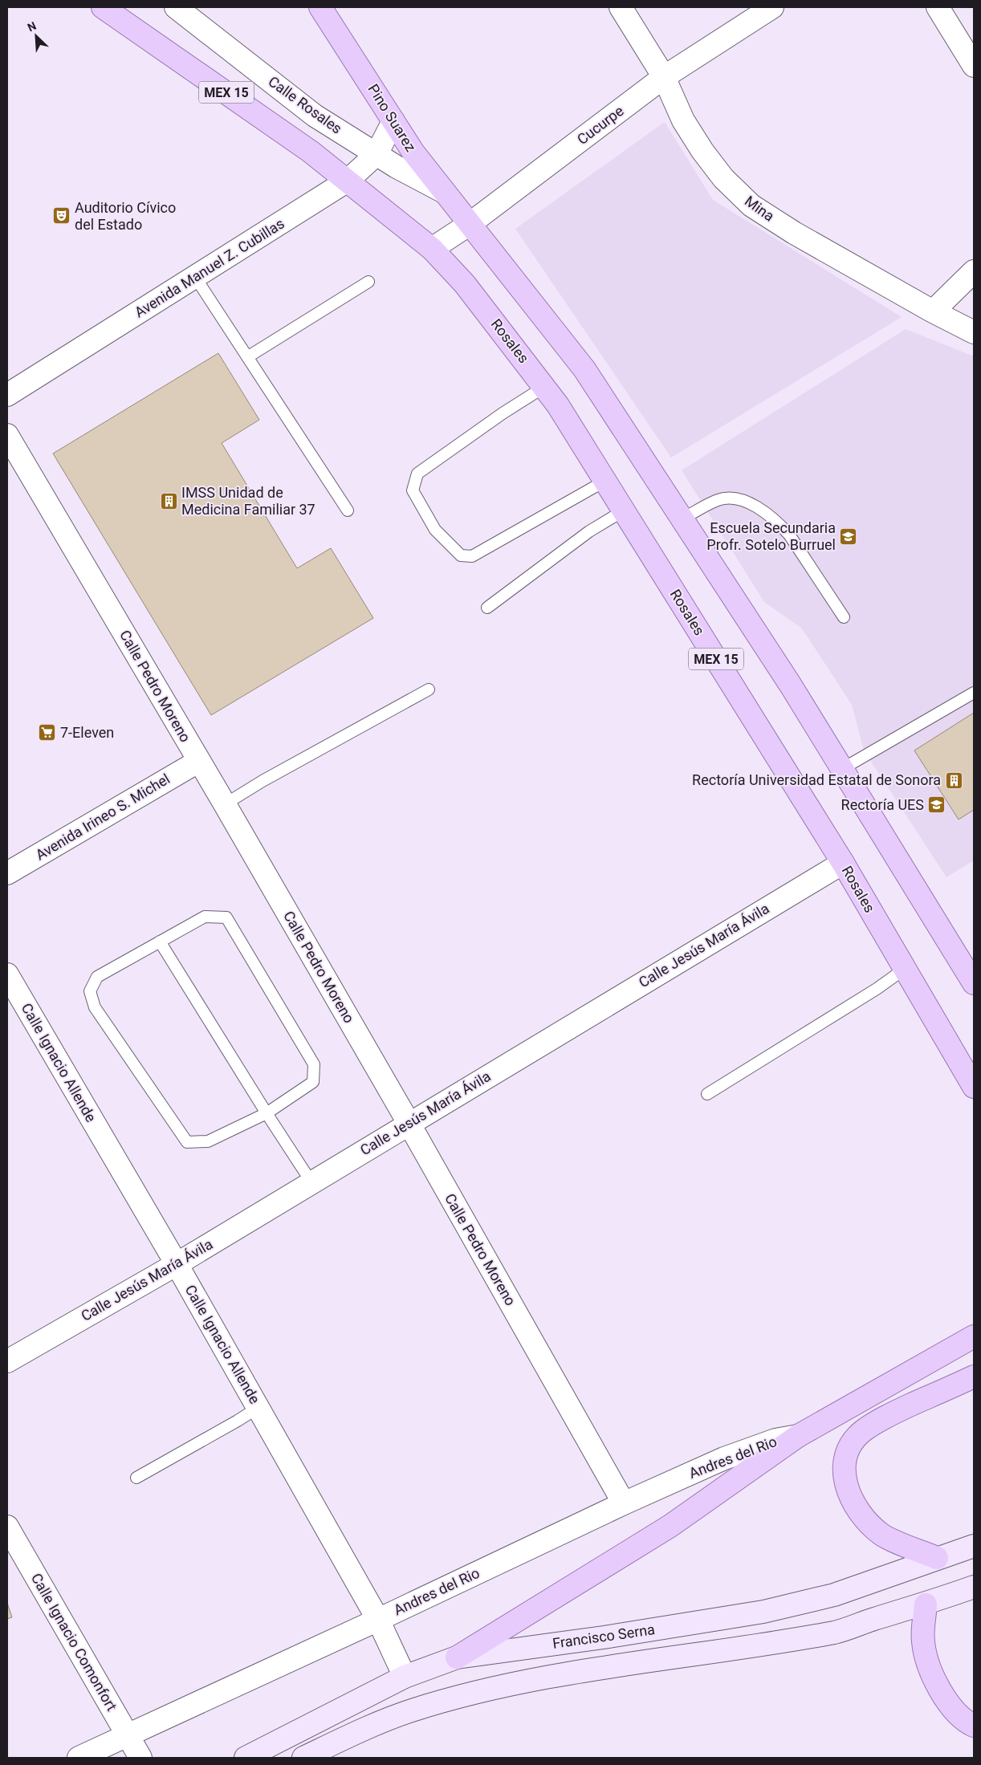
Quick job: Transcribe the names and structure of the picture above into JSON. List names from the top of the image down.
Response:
{
  "streets": {
    "main road": [
      "MEX 15",
      "Pino Suarez",
      "Rosales",
      "Francisco Serna"
    ],
    "street": [
      "Calle Rosales",
      "Cucurpe",
      "Mina",
      "Avenida Manuel Z. Cubillas",
      "Calle Pedro Moreno",
      "Avenida Irineo S. Michel",
      "Calle Jesús María Ávila",
      "Calle Ignacio Allende",
      "Andres del Rio",
      "Calle Ignacio Comonfort"
    ]
  },
  "crossings": [
    ["MEX 15", "Pino Suarez"],
    ["MEX 15", "Cucurpe"],
    ["MEX 15", "Avenida Manuel Z. Cubillas"],
    ["MEX 15", "Rosales"],
    ["Calle Rosales", "Pino Suarez"],
    ["Calle Rosales", "Avenida Manuel Z. Cubillas"],
    ["Pino Suarez", "Cucurpe"],
    ["Pino Suarez", "Avenida Manuel Z. Cubillas"],
    ["Cucurpe", "Mina"],
    ["Cucurpe", "Rosales"],
    ["Avenida Manuel Z. Cubillas", "Rosales"],
    ["Rosales", "Calle Jesús María Ávila"],
    ["Calle Pedro Moreno", "Avenida Irineo S. Michel"],
    ["Calle Pedro Moreno", "Calle Jesús María Ávila"],
    ["Calle Pedro Moreno", "Andres del Rio"],
    ["Calle Jesús María Ávila", "Calle Ignacio Allende"],
    ["Calle Ignacio Allende", "Andres del Rio"],
    ["Calle Ignacio Allende", "Francisco Serna"],
    ["Andres del Rio", "Calle Ignacio Comonfort"]
  ],
  "places": {
    "theatre": ["Auditorio Cívico del Estado"],
    "building": ["IMSS Unidad de Medicina Familiar 37", "Rectoría Universidad Estatal de Sonora"],
    "school or university": ["Escuela Secundaria Profr. Sotelo Burruel", "Rectoría UES"],
    "supermarket": ["7-Eleven"]
  },
  "north": "top left"
}
